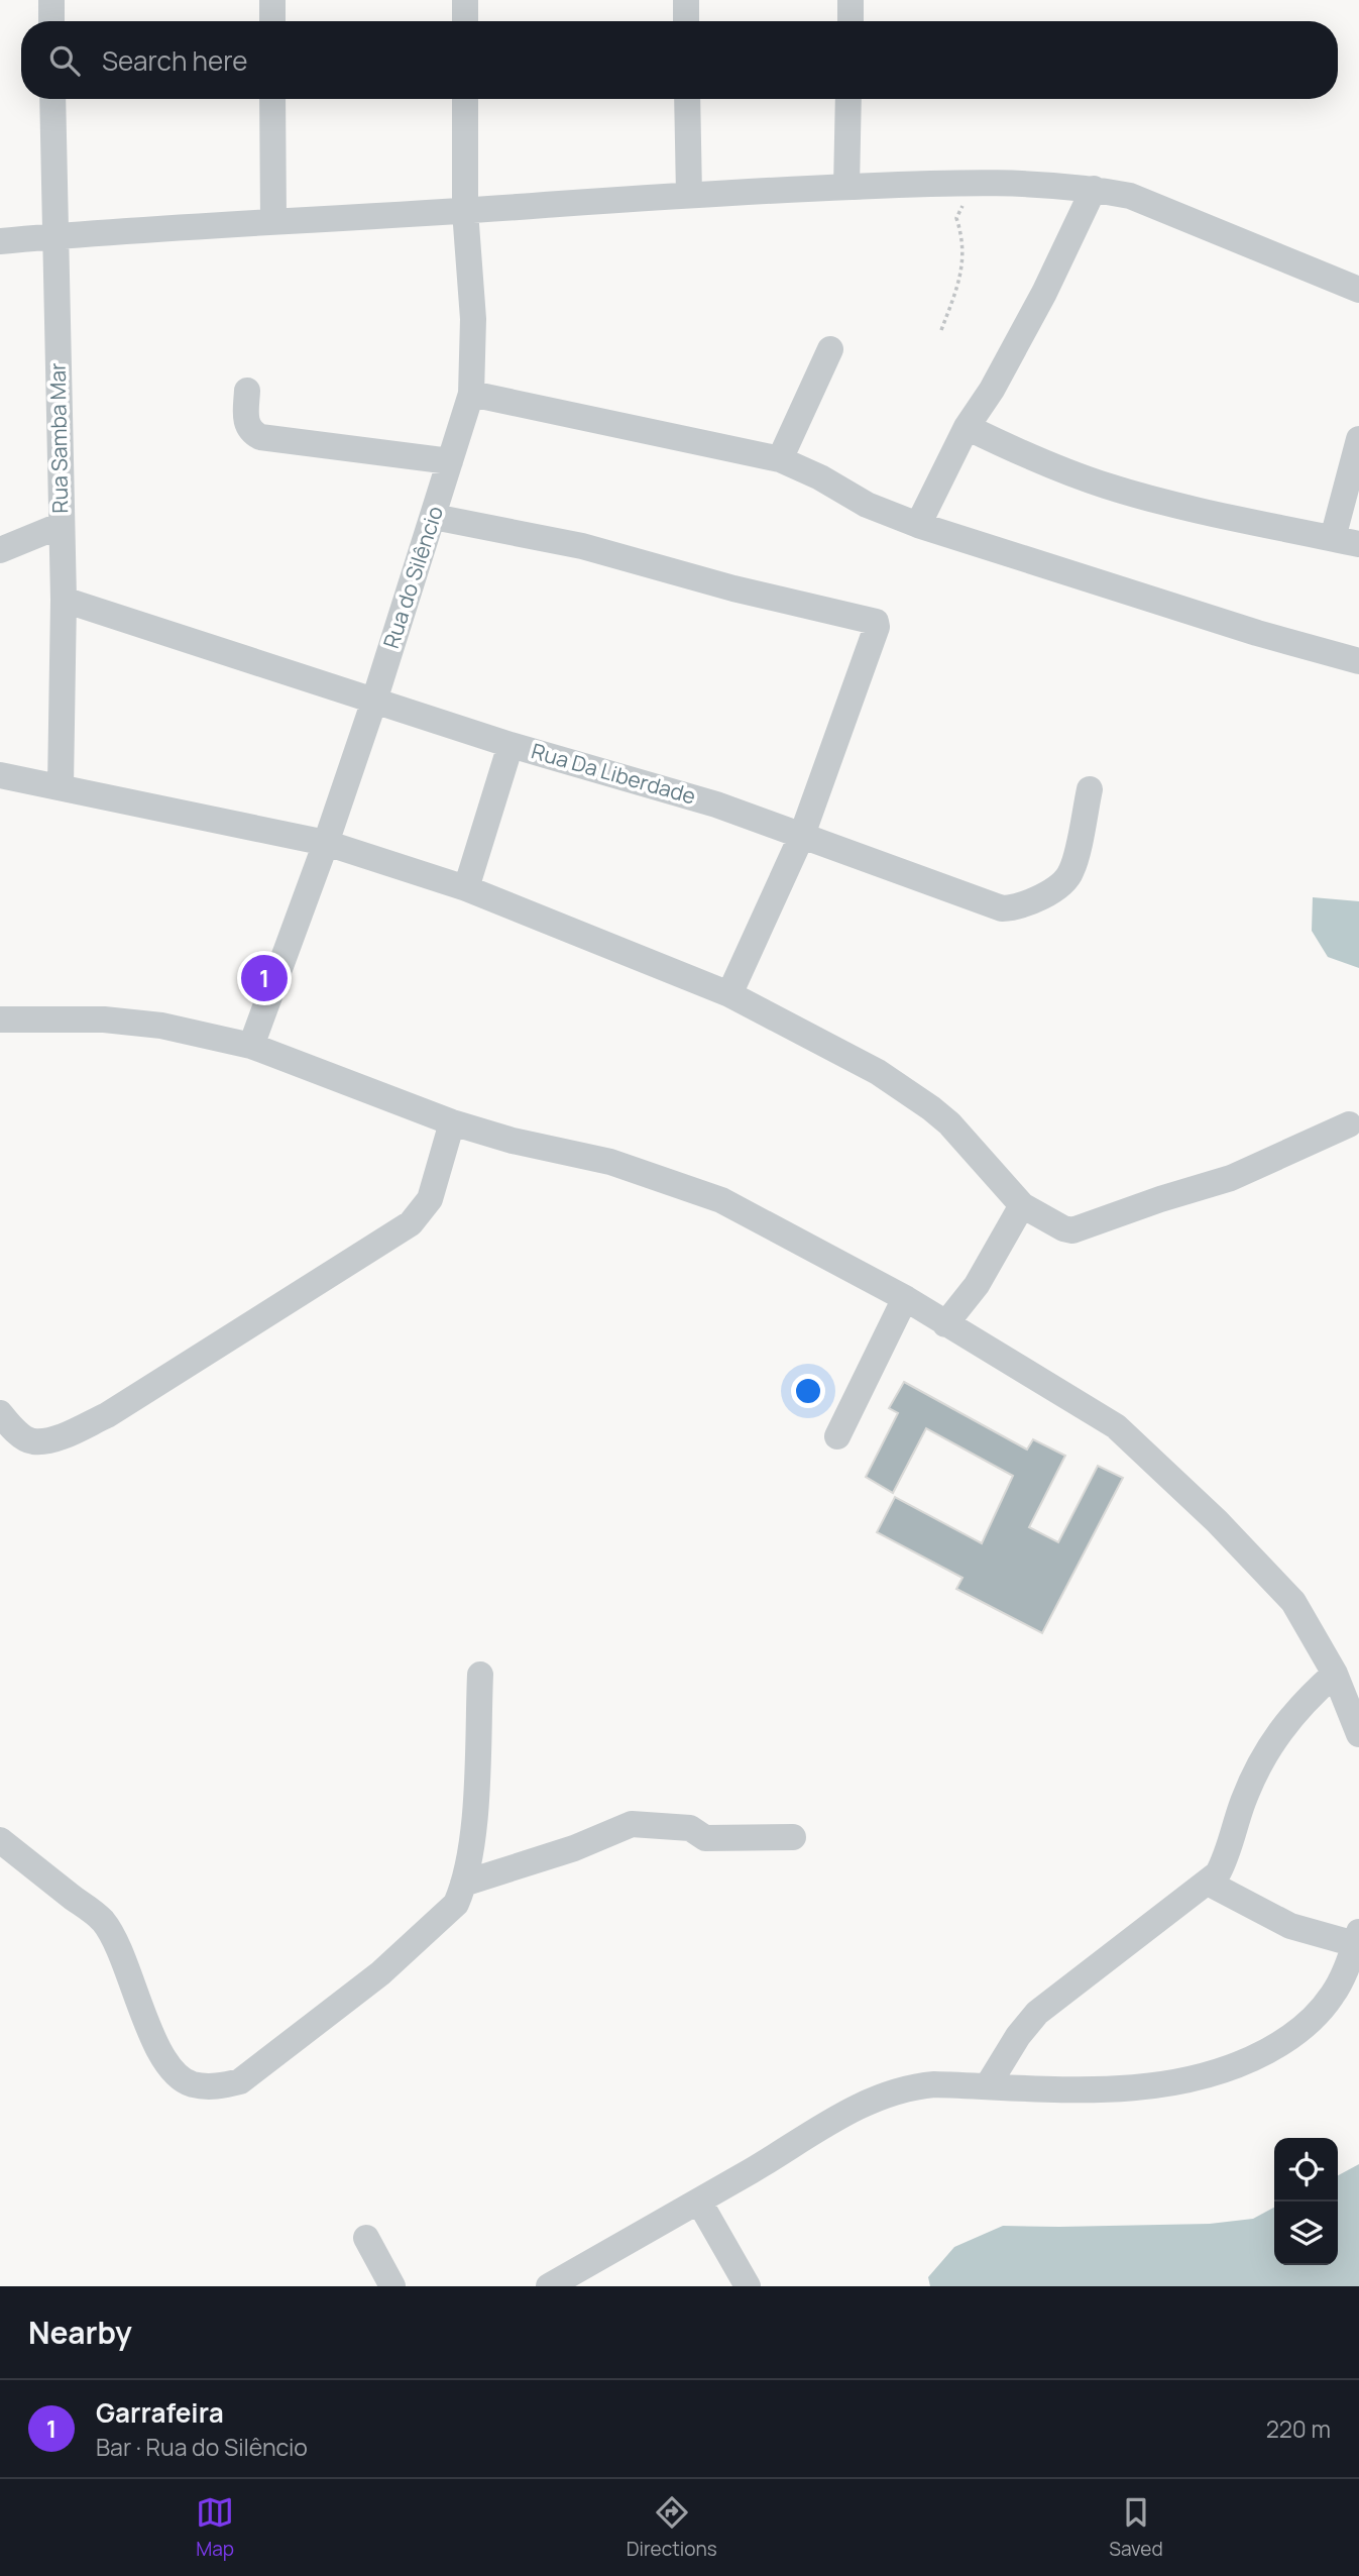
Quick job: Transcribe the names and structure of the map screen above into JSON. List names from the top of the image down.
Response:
{
  "streets": {
    "street": ["Rua Samba Mar", "Rua do Silêncio", "Rua Da Liberdade"]
  },
  "crossings": [
    ["Rua Samba Mar", "Rua Da Liberdade"],
    ["Rua do Silêncio", "Rua Da Liberdade"]
  ],
  "page": {
    "search": "Search here",
    "pins": "1",
    "heading": "Nearby",
    "list": [
      {
        "mark": "1",
        "name": "Garrafeira",
        "note": "Bar · Rua do Silêncio",
        "value": "220 m"
      }
    ],
    "nav": ["Map", "Directions", "Saved"]
  }
}
